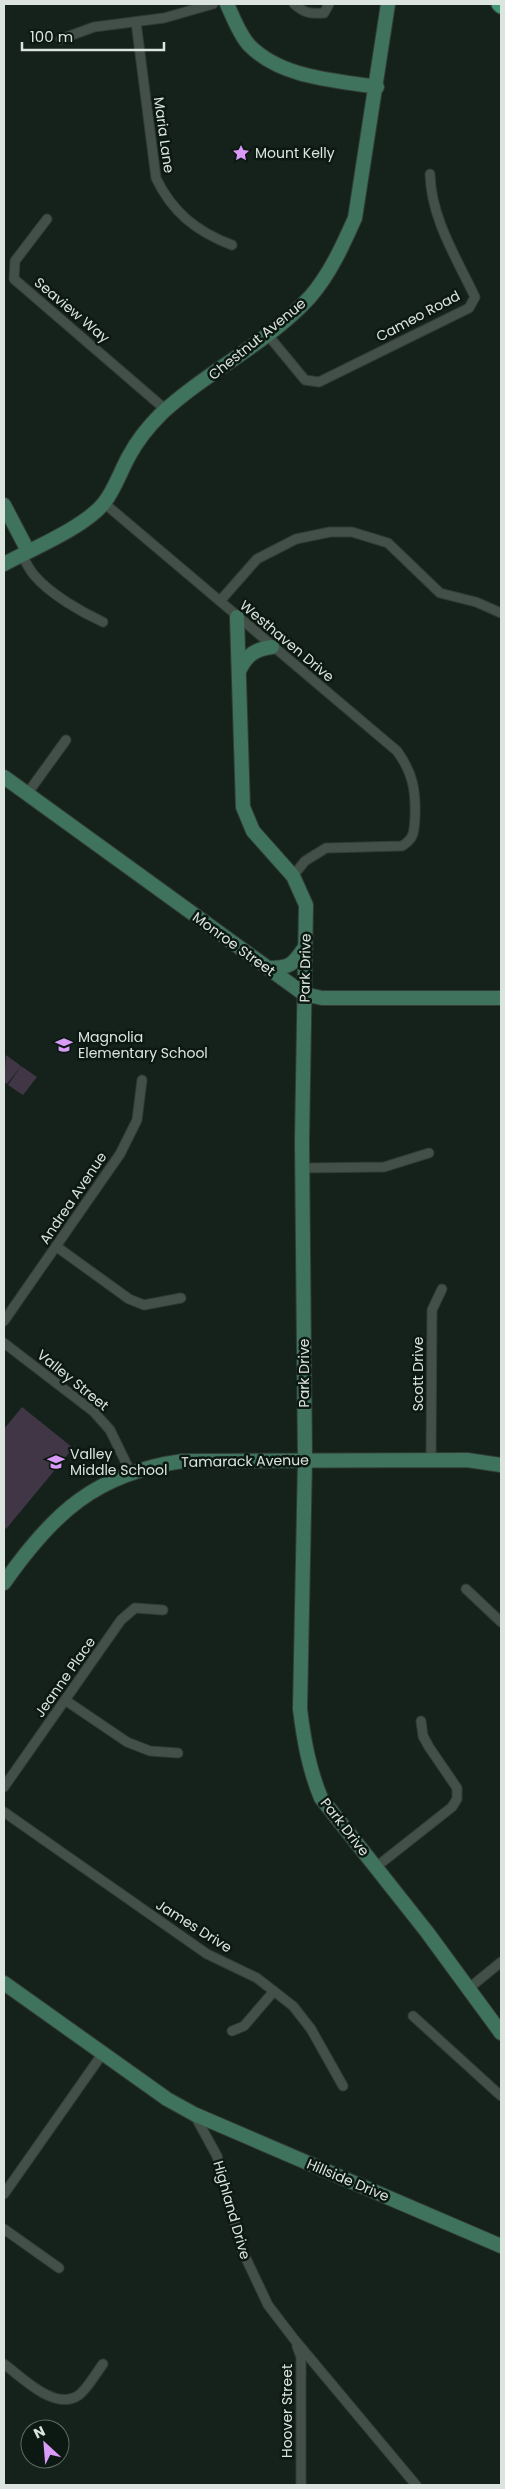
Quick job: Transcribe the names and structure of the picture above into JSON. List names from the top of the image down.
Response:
{
  "streets": {
    "main road": [
      "Chestnut Avenue",
      "Monroe Street",
      "Park Drive",
      "Tamarack Avenue",
      "Hillside Drive"
    ],
    "street": [
      "Maria Lane",
      "Seaview Way",
      "Cameo Road",
      "Westhaven Drive",
      "Andrea Avenue",
      "Scott Drive",
      "Valley Street",
      "Jeanne Place",
      "James Drive",
      "Highland Drive",
      "Hoover Street"
    ]
  },
  "crossings": [
    ["Seaview Way", "Chestnut Avenue"],
    ["Cameo Road", "Chestnut Avenue"],
    ["Chestnut Avenue", "Westhaven Drive"],
    ["Westhaven Drive", "Park Drive"],
    ["Monroe Street", "Park Drive"],
    ["Park Drive", "Tamarack Avenue"],
    ["Scott Drive", "Tamarack Avenue"],
    ["Valley Street", "Tamarack Avenue"],
    ["Hillside Drive", "Highland Drive"],
    ["Highland Drive", "Hoover Street"]
  ],
  "places": {
    "place": ["Mount Kelly"],
    "school or university": ["Magnolia Elementary School", "Valley Middle School"]
  },
  "scale_bar": "100 m",
  "north": "top left"
}
